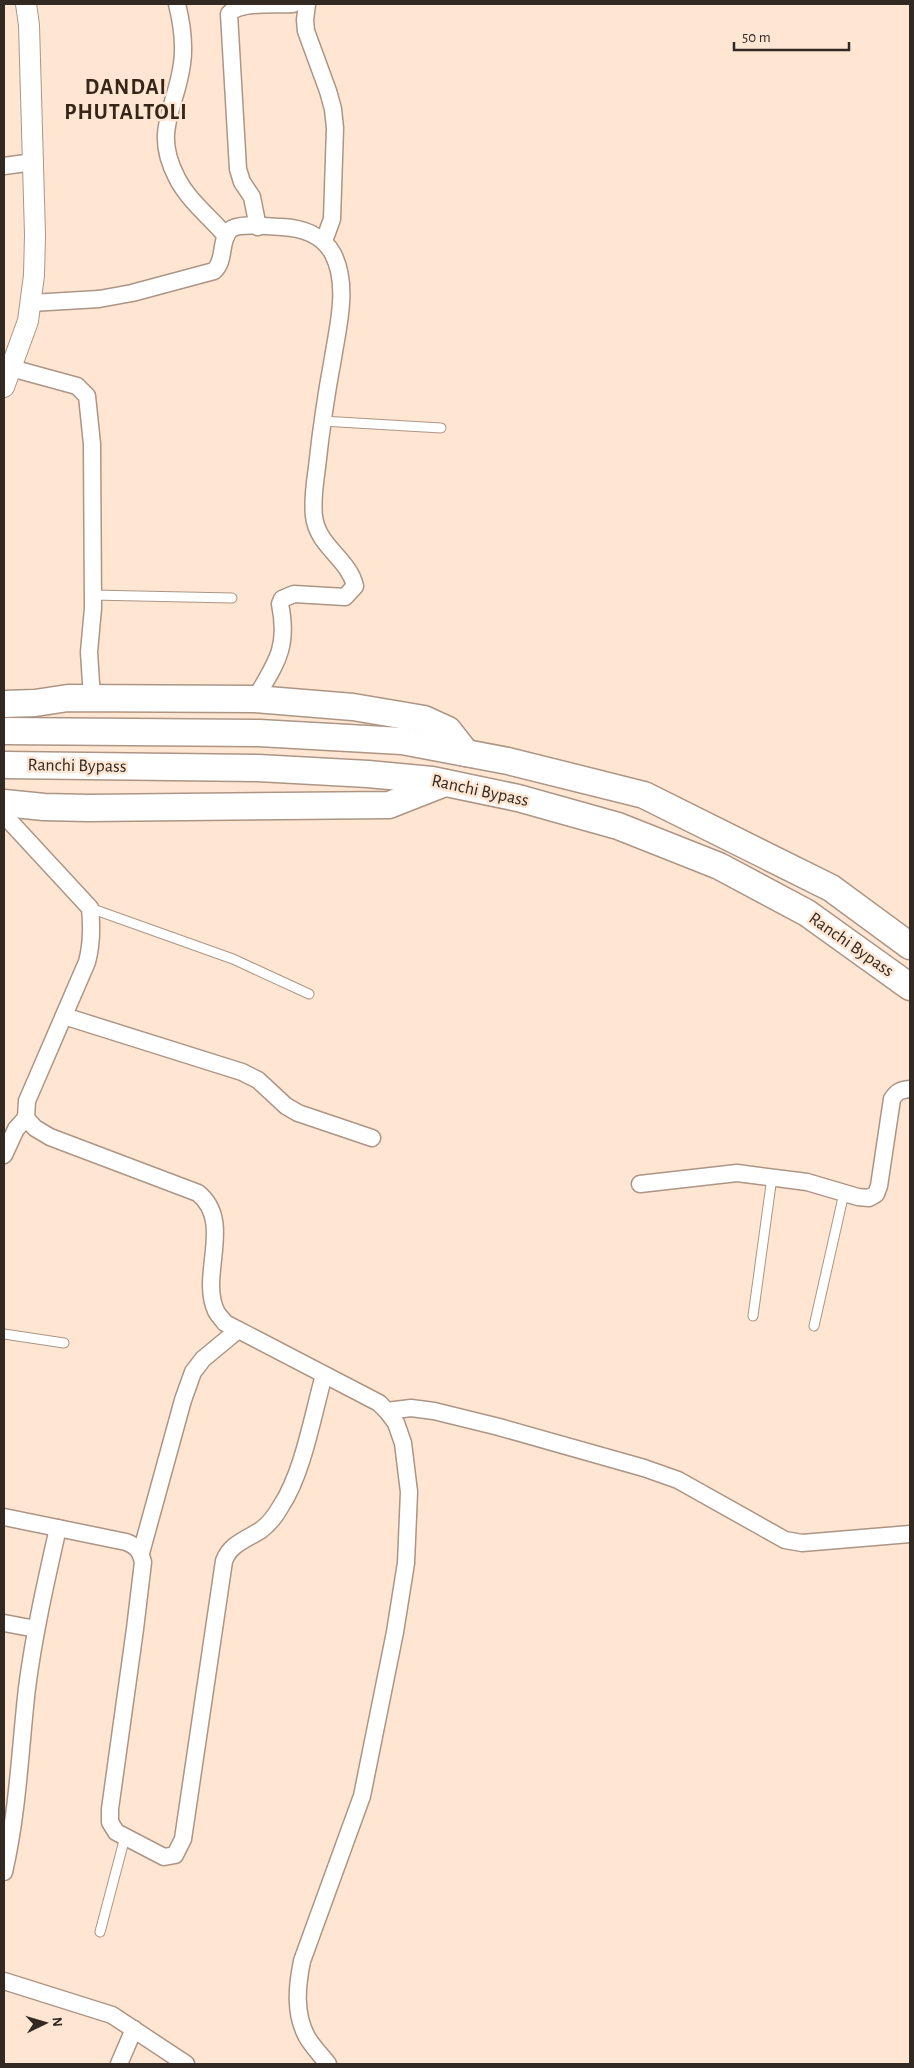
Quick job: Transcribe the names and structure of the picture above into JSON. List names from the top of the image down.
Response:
{
  "streets": {
    "main road": ["Ranchi Bypass"]
  },
  "districts": ["DANDAI PHUTALTOLI"],
  "scale_bar": "50 m",
  "north": "right"
}
